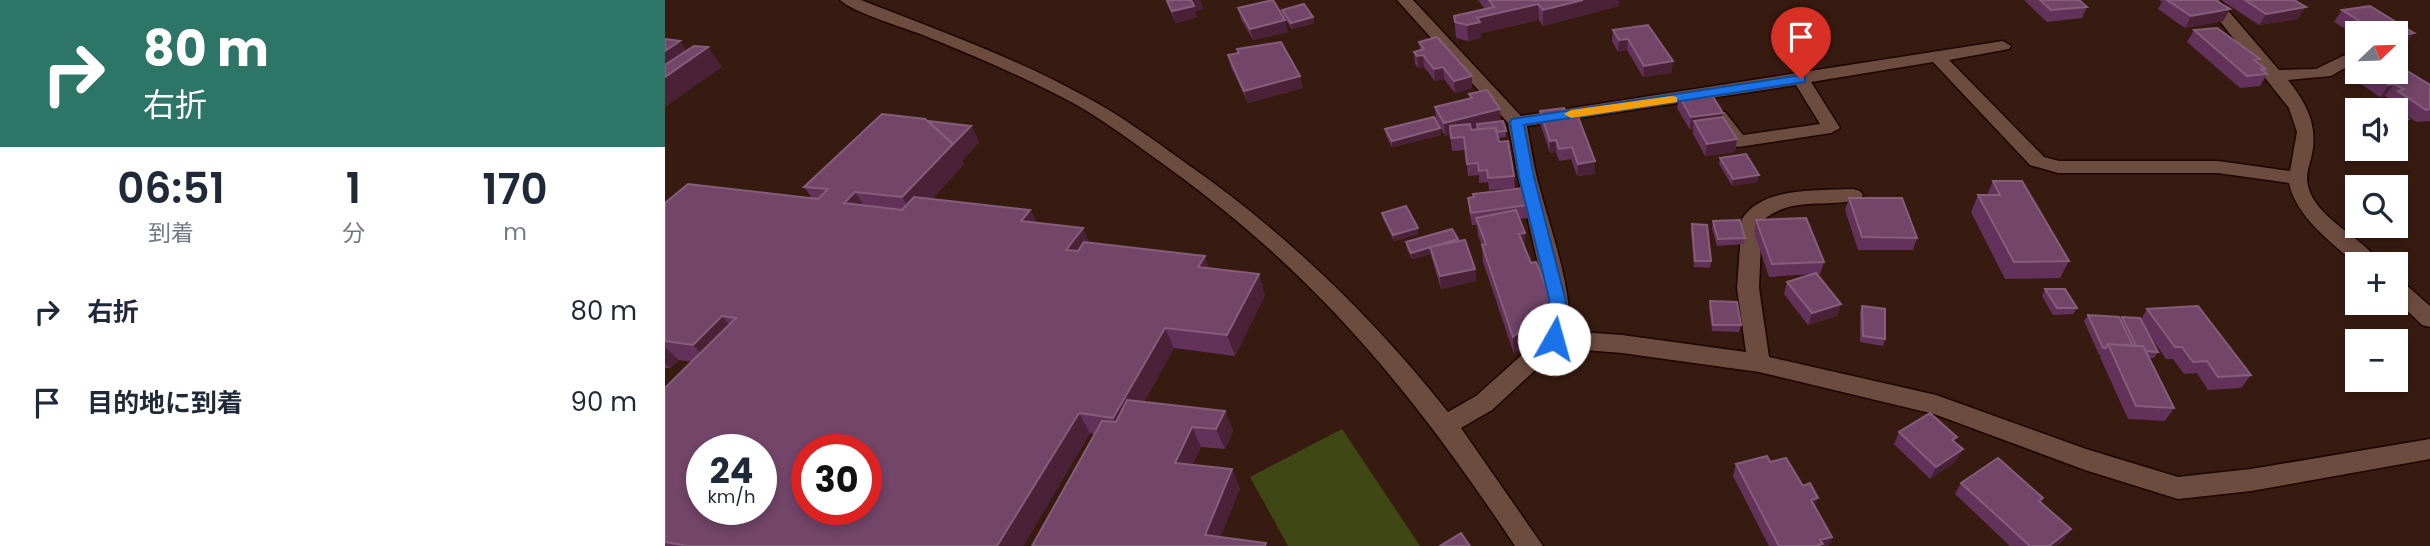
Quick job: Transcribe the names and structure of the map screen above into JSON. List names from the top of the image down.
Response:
{
  "north": "top right",
  "page": {
    "turn": ["80 m", "右折"],
    "map_buttons": ["+", "−"],
    "eta": [
      "06:51",
      "到着",
      "1",
      "分",
      "170",
      "m"
    ],
    "list": [
      {
        "name": "右折",
        "value": "80 m"
      },
      {
        "name": "目的地に到着",
        "value": "90 m"
      }
    ],
    "speed": "24 km/h",
    "limit": "30"
  }
}
